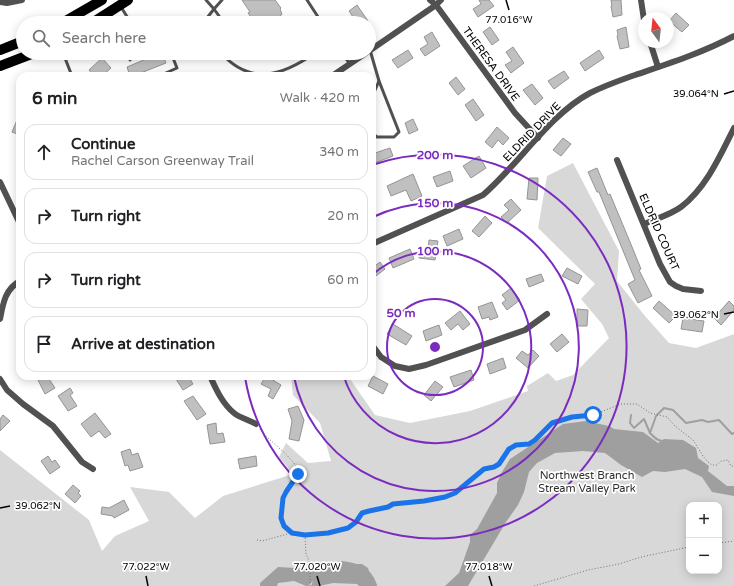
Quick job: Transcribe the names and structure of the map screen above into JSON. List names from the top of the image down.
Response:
{
  "streets": {
    "street": ["THERESA DRIVE", "ELDRID DRIVE", "ELDRID COURT"]
  },
  "crossings": [
    ["THERESA DRIVE", "ELDRID DRIVE"]
  ],
  "parks": ["Northwest Branch Stream Valley Park"],
  "north": "top",
  "page": {
    "search": "Search here",
    "heading": ["6 min", "Walk · 420 m"],
    "list": [
      ["Continue", "Rachel Carson Greenway Trail", "340 m"],
      ["Turn right", "20 m"],
      ["Turn right", "60 m"],
      "Arrive at destination"
    ],
    "map_buttons": ["+", "−"]
  },
  "coordinates": [
    "77.016°W",
    "39.064°N",
    "39.062°N",
    "77.022°W",
    "77.020°W",
    "77.018°W"
  ],
  "rings": [
    "200 m",
    "150 m",
    "100 m",
    "50 m"
  ]
}
